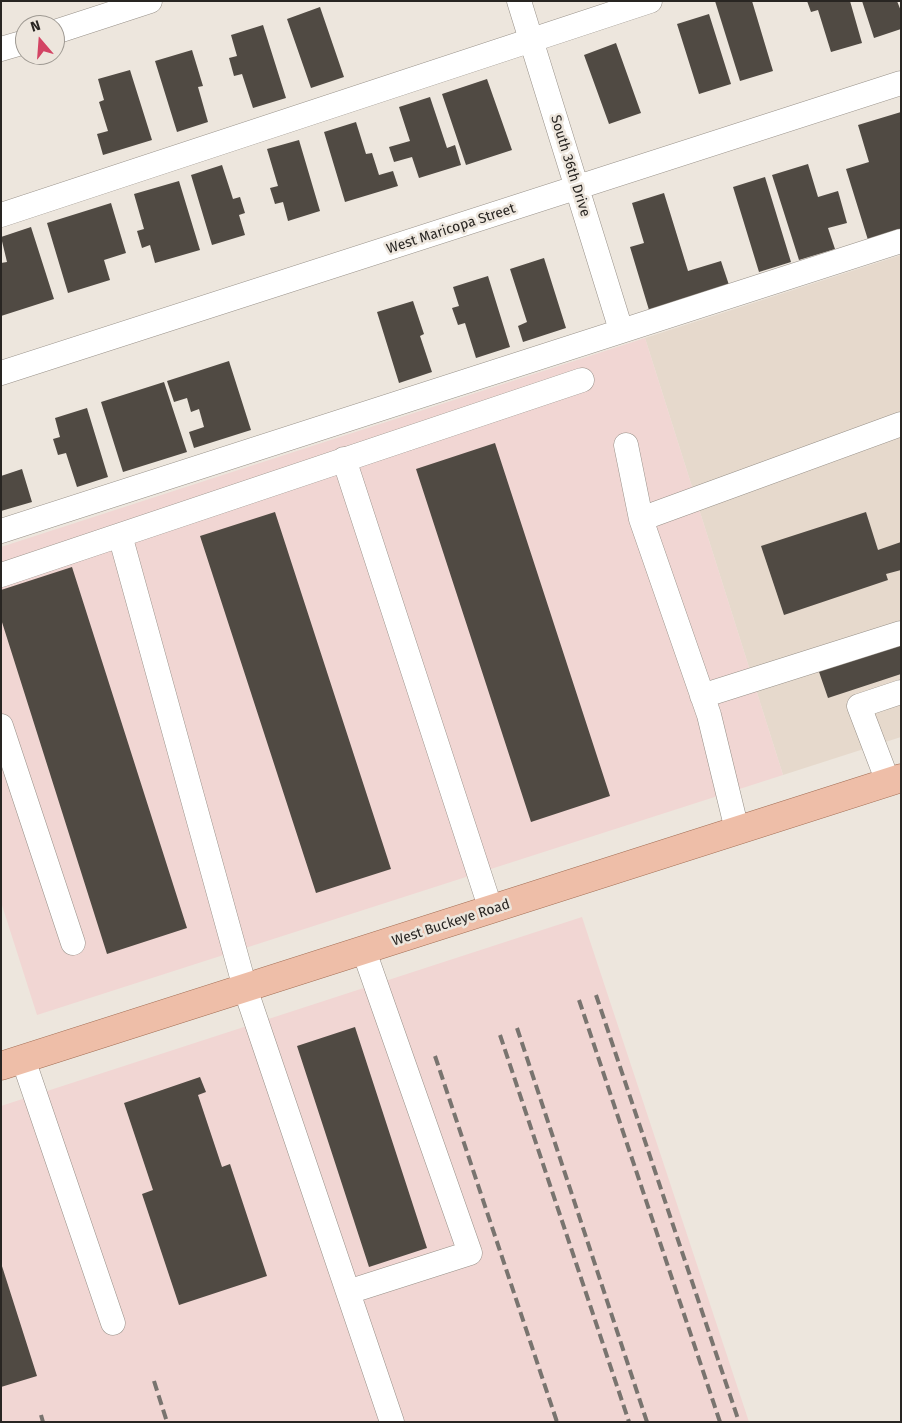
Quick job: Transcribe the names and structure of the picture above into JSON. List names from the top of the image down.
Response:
{
  "streets": {
    "main road": ["West Buckeye Road"],
    "street": ["South 36th Drive", "West Maricopa Street"]
  },
  "crossings": [
    ["South 36th Drive", "West Maricopa Street"]
  ],
  "north": "top"
}
